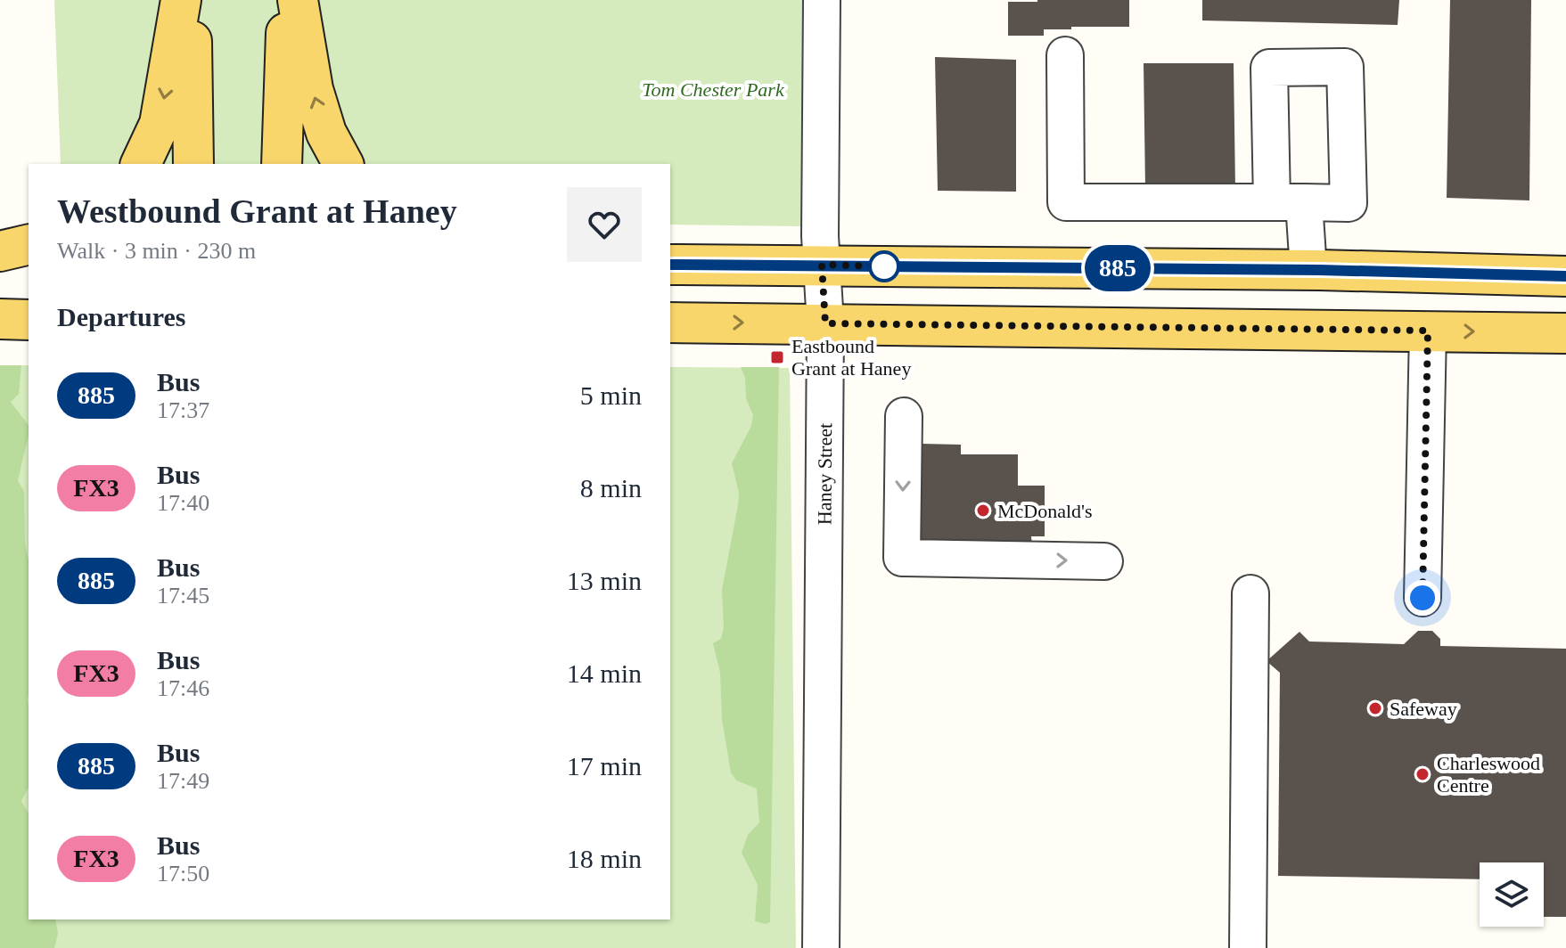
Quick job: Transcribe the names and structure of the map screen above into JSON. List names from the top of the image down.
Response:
{
  "streets": {
    "street": ["Haney Street"]
  },
  "parks": ["Tom Chester Park"],
  "places": {
    "transit": ["Eastbound Grant at Haney"],
    "other": ["McDonald's", "Safeway", "Charleswood Centre"]
  },
  "lines": ["bus line 885"],
  "page": {
    "on_map": "885",
    "heading": [
      ["Westbound Grant at Haney", "Walk · 3 min · 230 m"],
      "Departures"
    ],
    "list": [
      {
        "mark": "885",
        "name": "Bus",
        "note": "17:37",
        "value": "5 min"
      },
      {
        "mark": "FX3",
        "name": "Bus",
        "note": "17:40",
        "value": "8 min"
      },
      {
        "mark": "885",
        "name": "Bus",
        "note": "17:45",
        "value": "13 min"
      },
      {
        "mark": "FX3",
        "name": "Bus",
        "note": "17:46",
        "value": "14 min"
      },
      {
        "mark": "885",
        "name": "Bus",
        "note": "17:49",
        "value": "17 min"
      },
      {
        "mark": "FX3",
        "name": "Bus",
        "note": "17:50",
        "value": "18 min"
      }
    ]
  }
}
